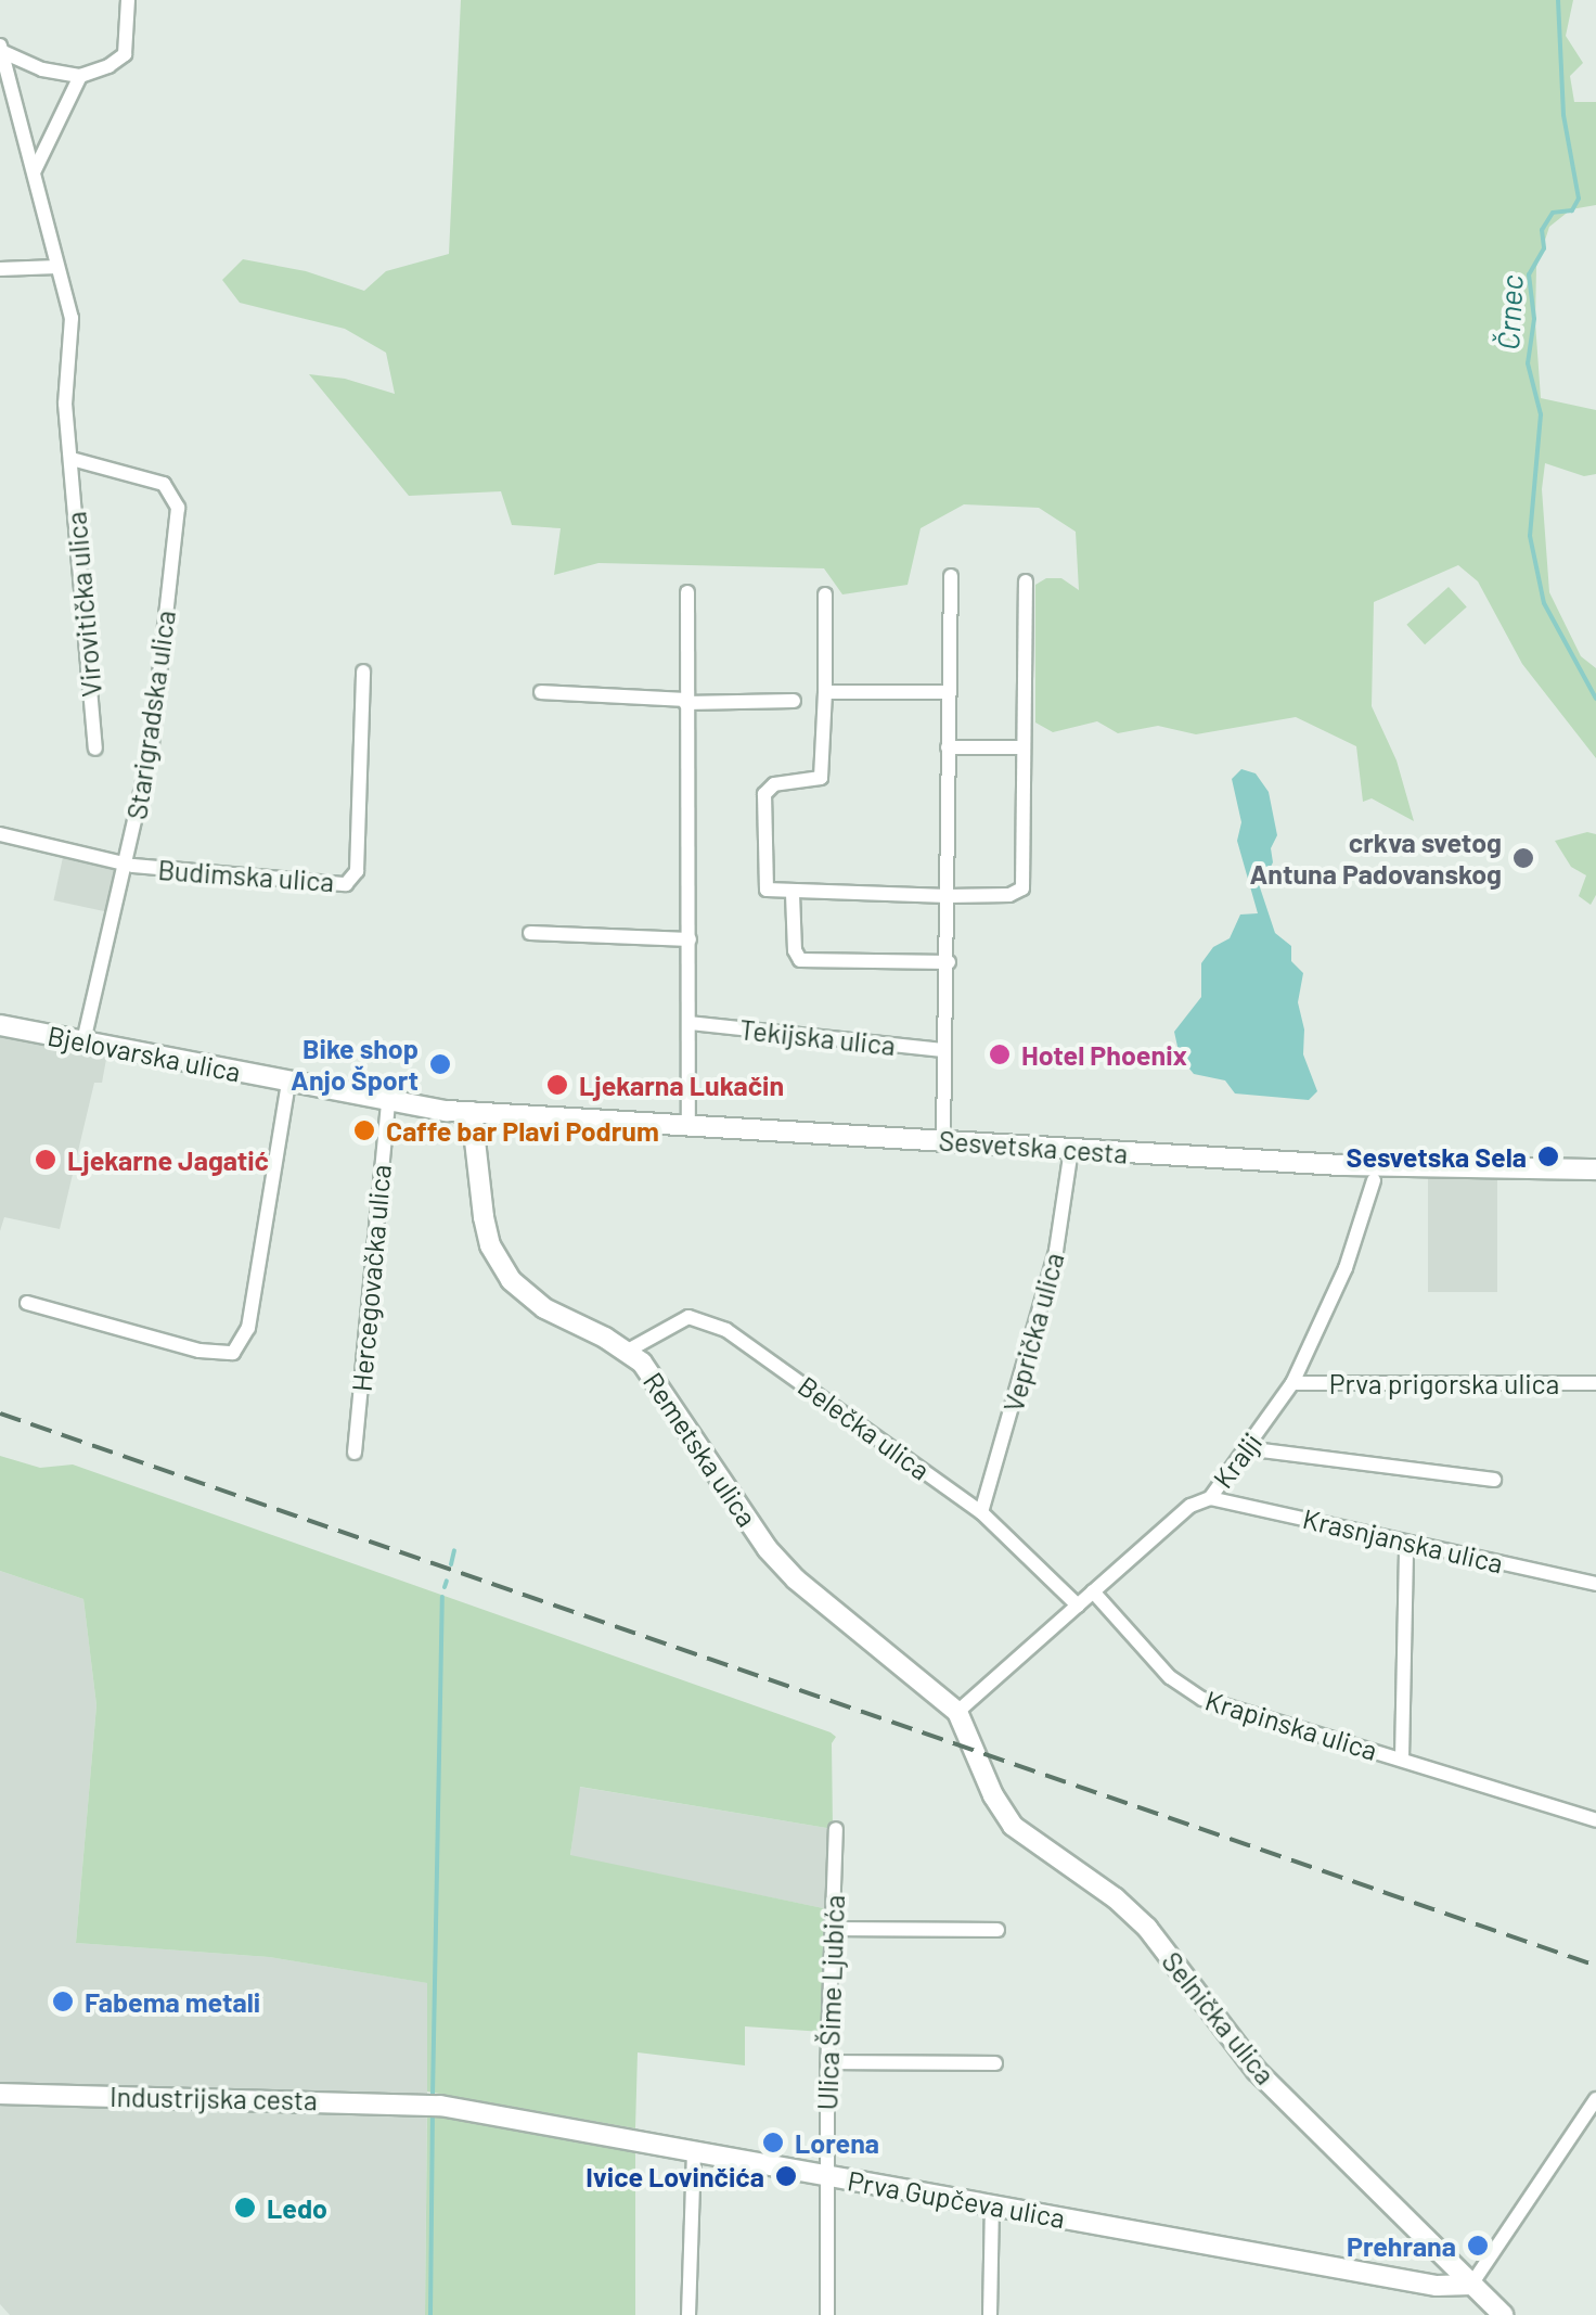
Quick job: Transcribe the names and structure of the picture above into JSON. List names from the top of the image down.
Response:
{
  "streets": {
    "street": [
      "Virovitička ulica",
      "Starigradska ulica",
      "Budimska ulica",
      "Tekijska ulica",
      "Bjelovarska ulica",
      "Sesvetska cesta",
      "Hercegovačka ulica",
      "Veprička ulica",
      "Prva prigorska ulica",
      "Belečka ulica",
      "Remetska ulica",
      "Kralji",
      "Krasnjanska ulica",
      "Krapinska ulica",
      "Ulica Šime Ljubića",
      "Selnička ulica",
      "Industrijska cesta",
      "Prva Gupčeva ulica"
    ]
  },
  "crossings": [
    ["Virovitička ulica", "Starigradska ulica"],
    ["Starigradska ulica", "Budimska ulica"],
    ["Starigradska ulica", "Bjelovarska ulica"],
    ["Bjelovarska ulica", "Sesvetska cesta"],
    ["Bjelovarska ulica", "Hercegovačka ulica"],
    ["Bjelovarska ulica", "Remetska ulica"],
    ["Sesvetska cesta", "Veprička ulica"],
    ["Sesvetska cesta", "Remetska ulica"],
    ["Veprička ulica", "Belečka ulica"],
    ["Prva prigorska ulica", "Kralji"],
    ["Belečka ulica", "Remetska ulica"],
    ["Belečka ulica", "Kralji"],
    ["Remetska ulica", "Kralji"],
    ["Remetska ulica", "Selnička ulica"],
    ["Kralji", "Krasnjanska ulica"],
    ["Kralji", "Krapinska ulica"],
    ["Kralji", "Selnička ulica"],
    ["Krasnjanska ulica", "Krapinska ulica"],
    ["Ulica Šime Ljubića", "Prva Gupčeva ulica"],
    ["Selnička ulica", "Prva Gupčeva ulica"],
    ["Industrijska cesta", "Prva Gupčeva ulica"]
  ],
  "water": ["Črnec"],
  "places": [
    "crkva svetog Antuna Padovanskog",
    "Hotel Phoenix",
    "Bike shop Anjo Šport",
    "Ljekarna Lukačin",
    "Caffe bar Plavi Podrum",
    "Sesvetska Sela",
    "Ljekarne Jagatić",
    "Fabema metali",
    "Lorena",
    "Ivice Lovinčića",
    "Ledo",
    "Prehrana"
  ]
}
